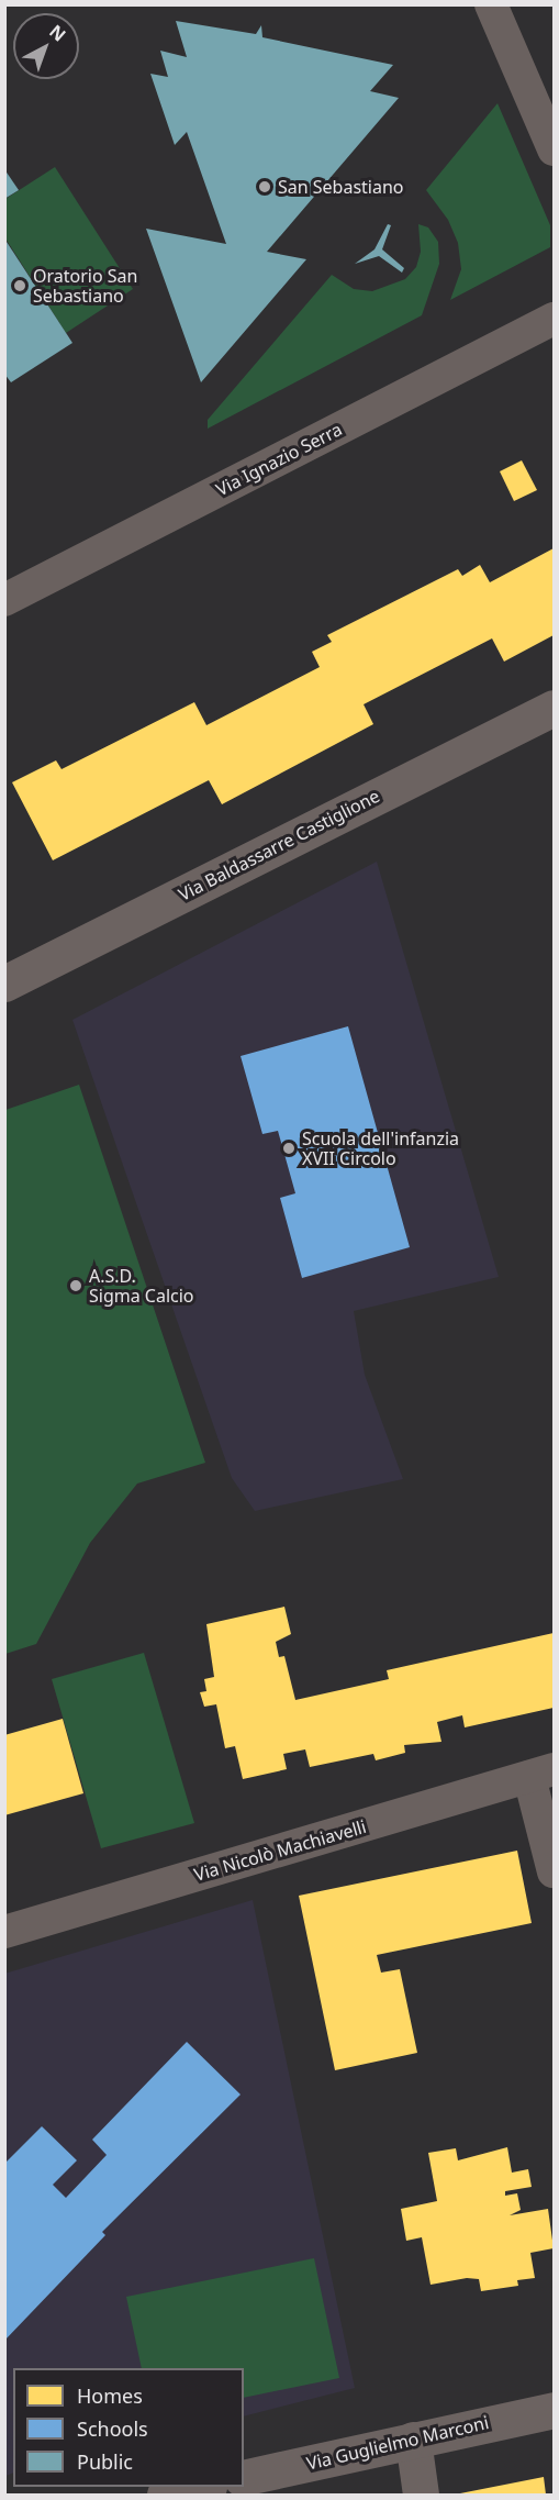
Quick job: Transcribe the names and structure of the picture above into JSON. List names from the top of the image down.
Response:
{
  "streets": {
    "main road": ["Via Baldassarre Castiglione", "Via Guglielmo Marconi"],
    "street": ["Via Ignazio Serra", "Via Nicolò Machiavelli"]
  },
  "places": [
    "San Sebastiano",
    "Oratorio San Sebastiano",
    "Scuola dell'infanzia XVII Circolo",
    "A.S.D. Sigma Calcio"
  ],
  "legend": ["Homes", "Schools", "Public"],
  "north": "top right"
}
